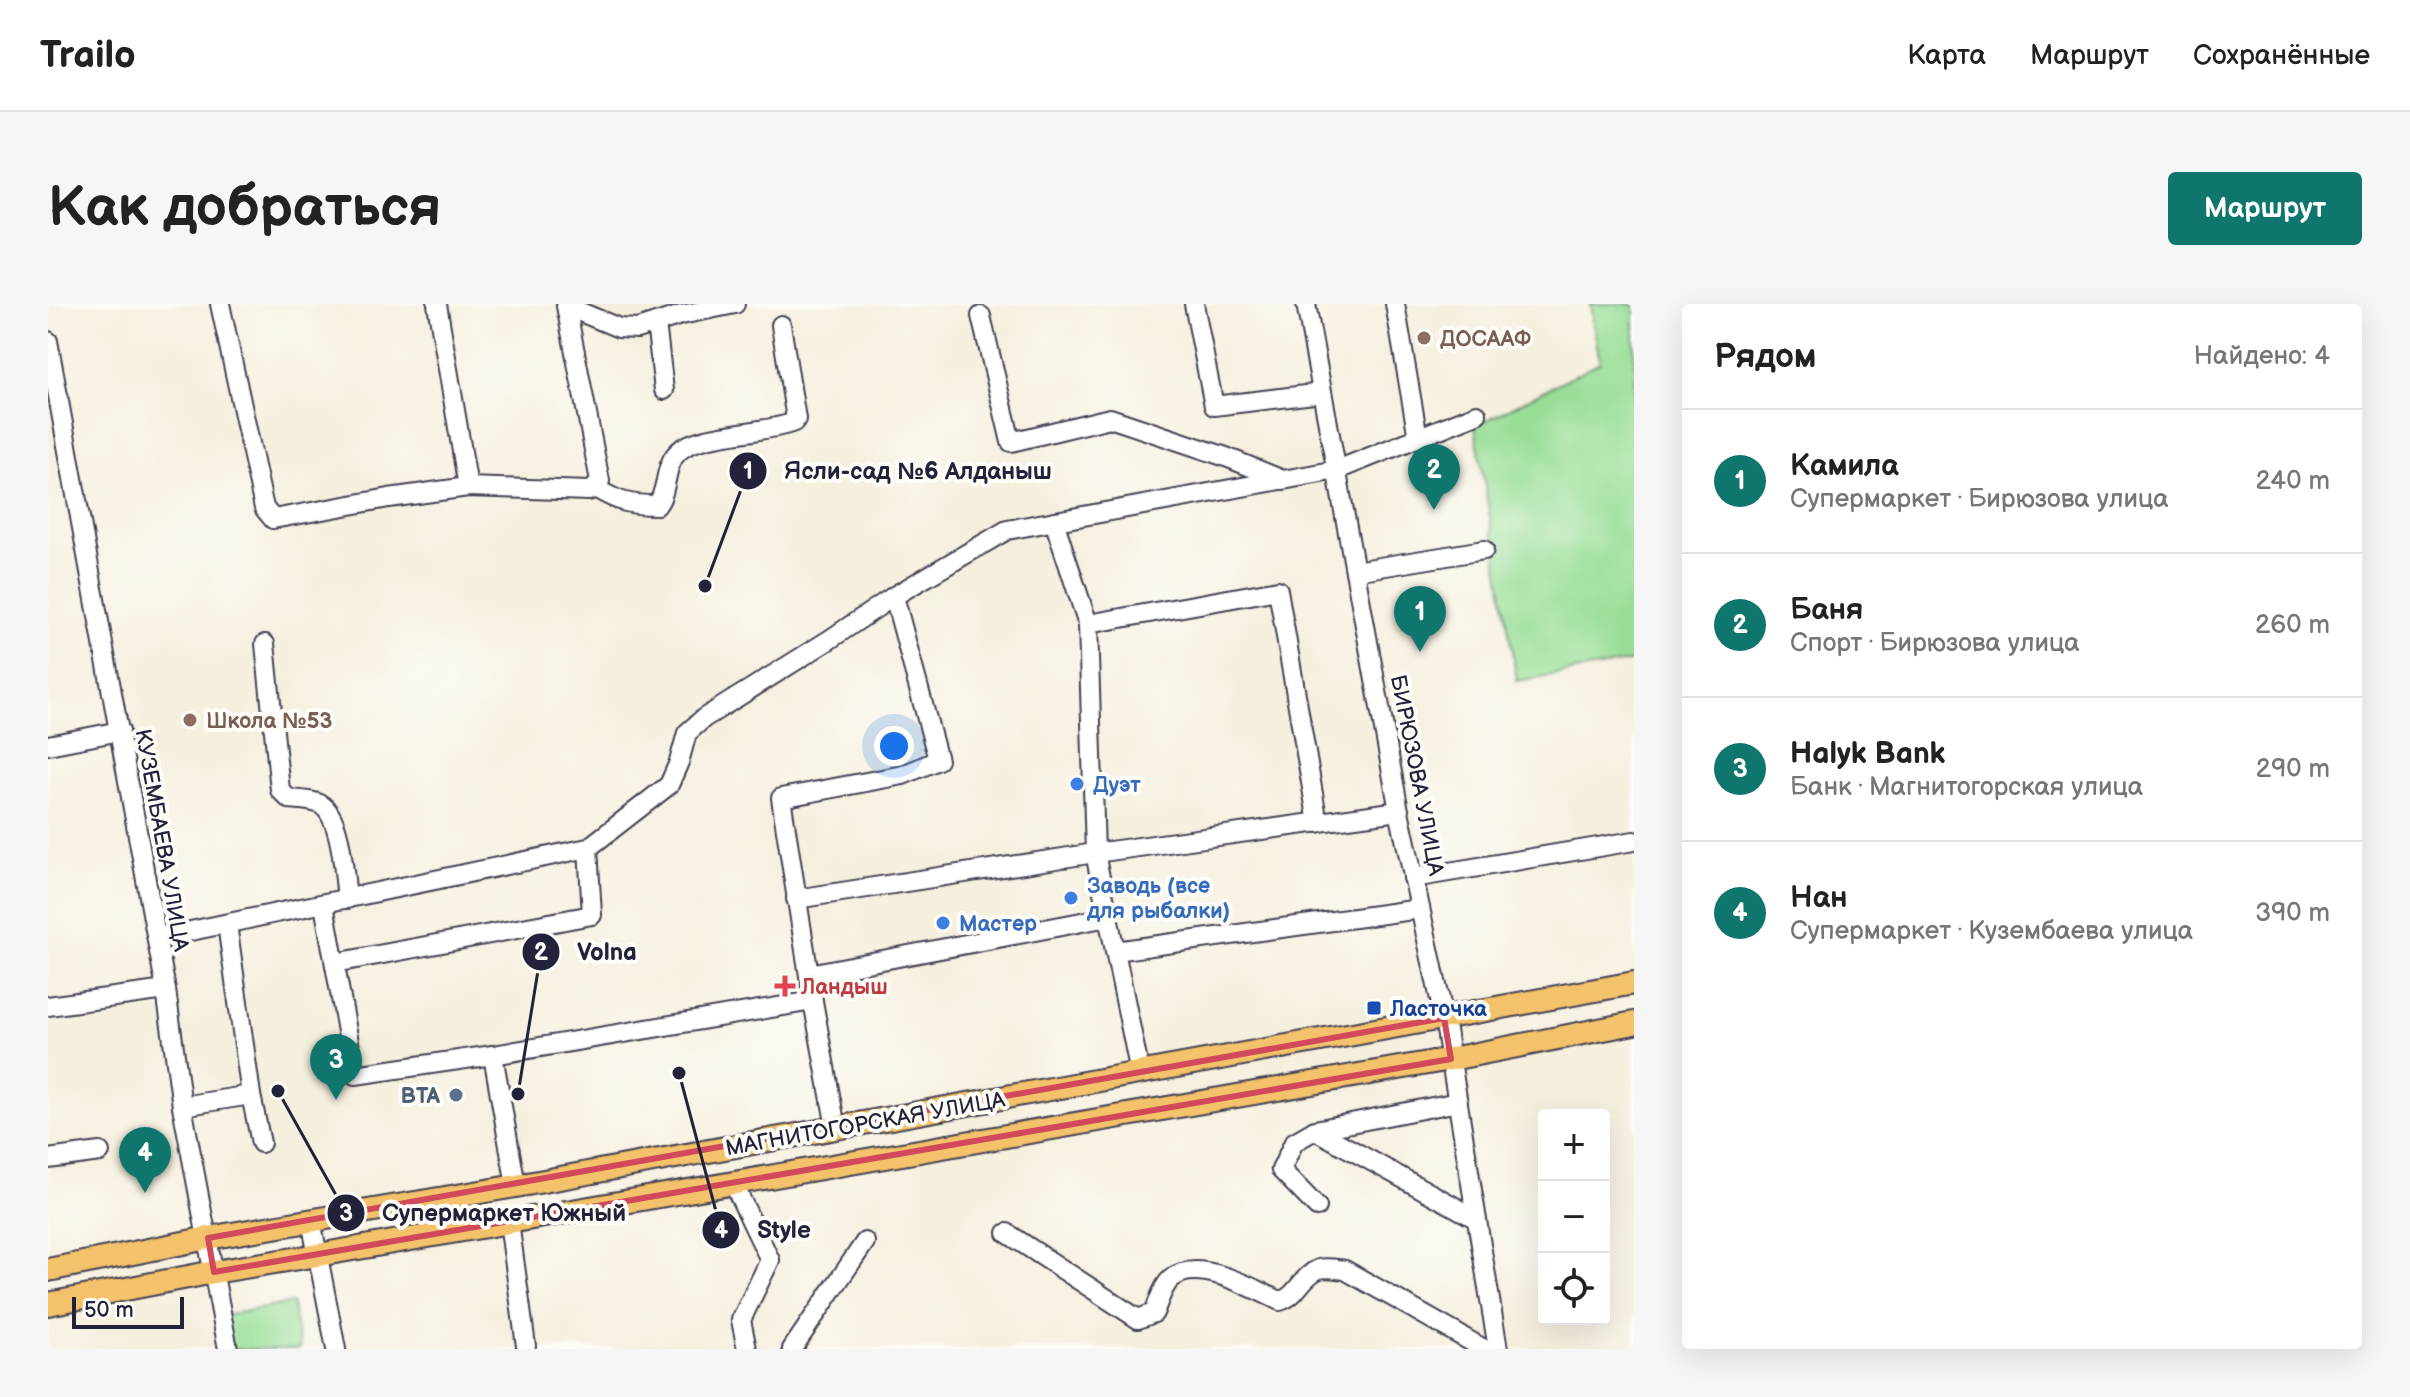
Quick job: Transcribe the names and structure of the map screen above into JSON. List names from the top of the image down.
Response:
{
  "streets": {
    "main road": ["МАГНИТОГОРСКАЯ УЛИЦА"],
    "street": ["БИРЮЗОВА УЛИЦА", "КУЗЕМБАЕВА УЛИЦА"]
  },
  "crossings": [
    ["БИРЮЗОВА УЛИЦА", "МАГНИТОГОРСКАЯ УЛИЦА"],
    ["КУЗЕМБАЕВА УЛИЦА", "МАГНИТОГОРСКАЯ УЛИЦА"]
  ],
  "places": {
    "other": [
      "ДОСААФ",
      "Ясли-сад №6 Алданыш",
      "Школа №53",
      "Дуэт",
      "Заводь (все для рыбалки)",
      "Мастер",
      "Style",
      "Супермаркет Южный",
      "Volna",
      "BTA"
    ],
    "health": ["Ландыш"],
    "transit": ["Ласточка"]
  },
  "scale_bar": "50 m",
  "page": {
    "header": "Trailo",
    "nav": ["Карта", "Маршрут", "Сохранённые"],
    "buttons": "Маршрут",
    "title": "Как добраться",
    "heading": ["Рядом", "Найдено: 4"],
    "list": [
      {
        "mark": "1",
        "name": "Камила",
        "note": "Супермаркет · Бирюзова улица",
        "value": "240 m"
      },
      {
        "mark": "2",
        "name": "Баня",
        "note": "Спорт · Бирюзова улица",
        "value": "260 m"
      },
      {
        "mark": "3",
        "name": "Halyk Bank",
        "note": "Банк · Магнитогорская улица",
        "value": "290 m"
      },
      {
        "mark": "4",
        "name": "Нан",
        "note": "Супермаркет · Кузембаева улица",
        "value": "390 m"
      }
    ],
    "pins": [
      "2",
      "1",
      "3",
      "4"
    ],
    "map_buttons": ["+", "−"],
    "scale": "50 m"
  }
}
